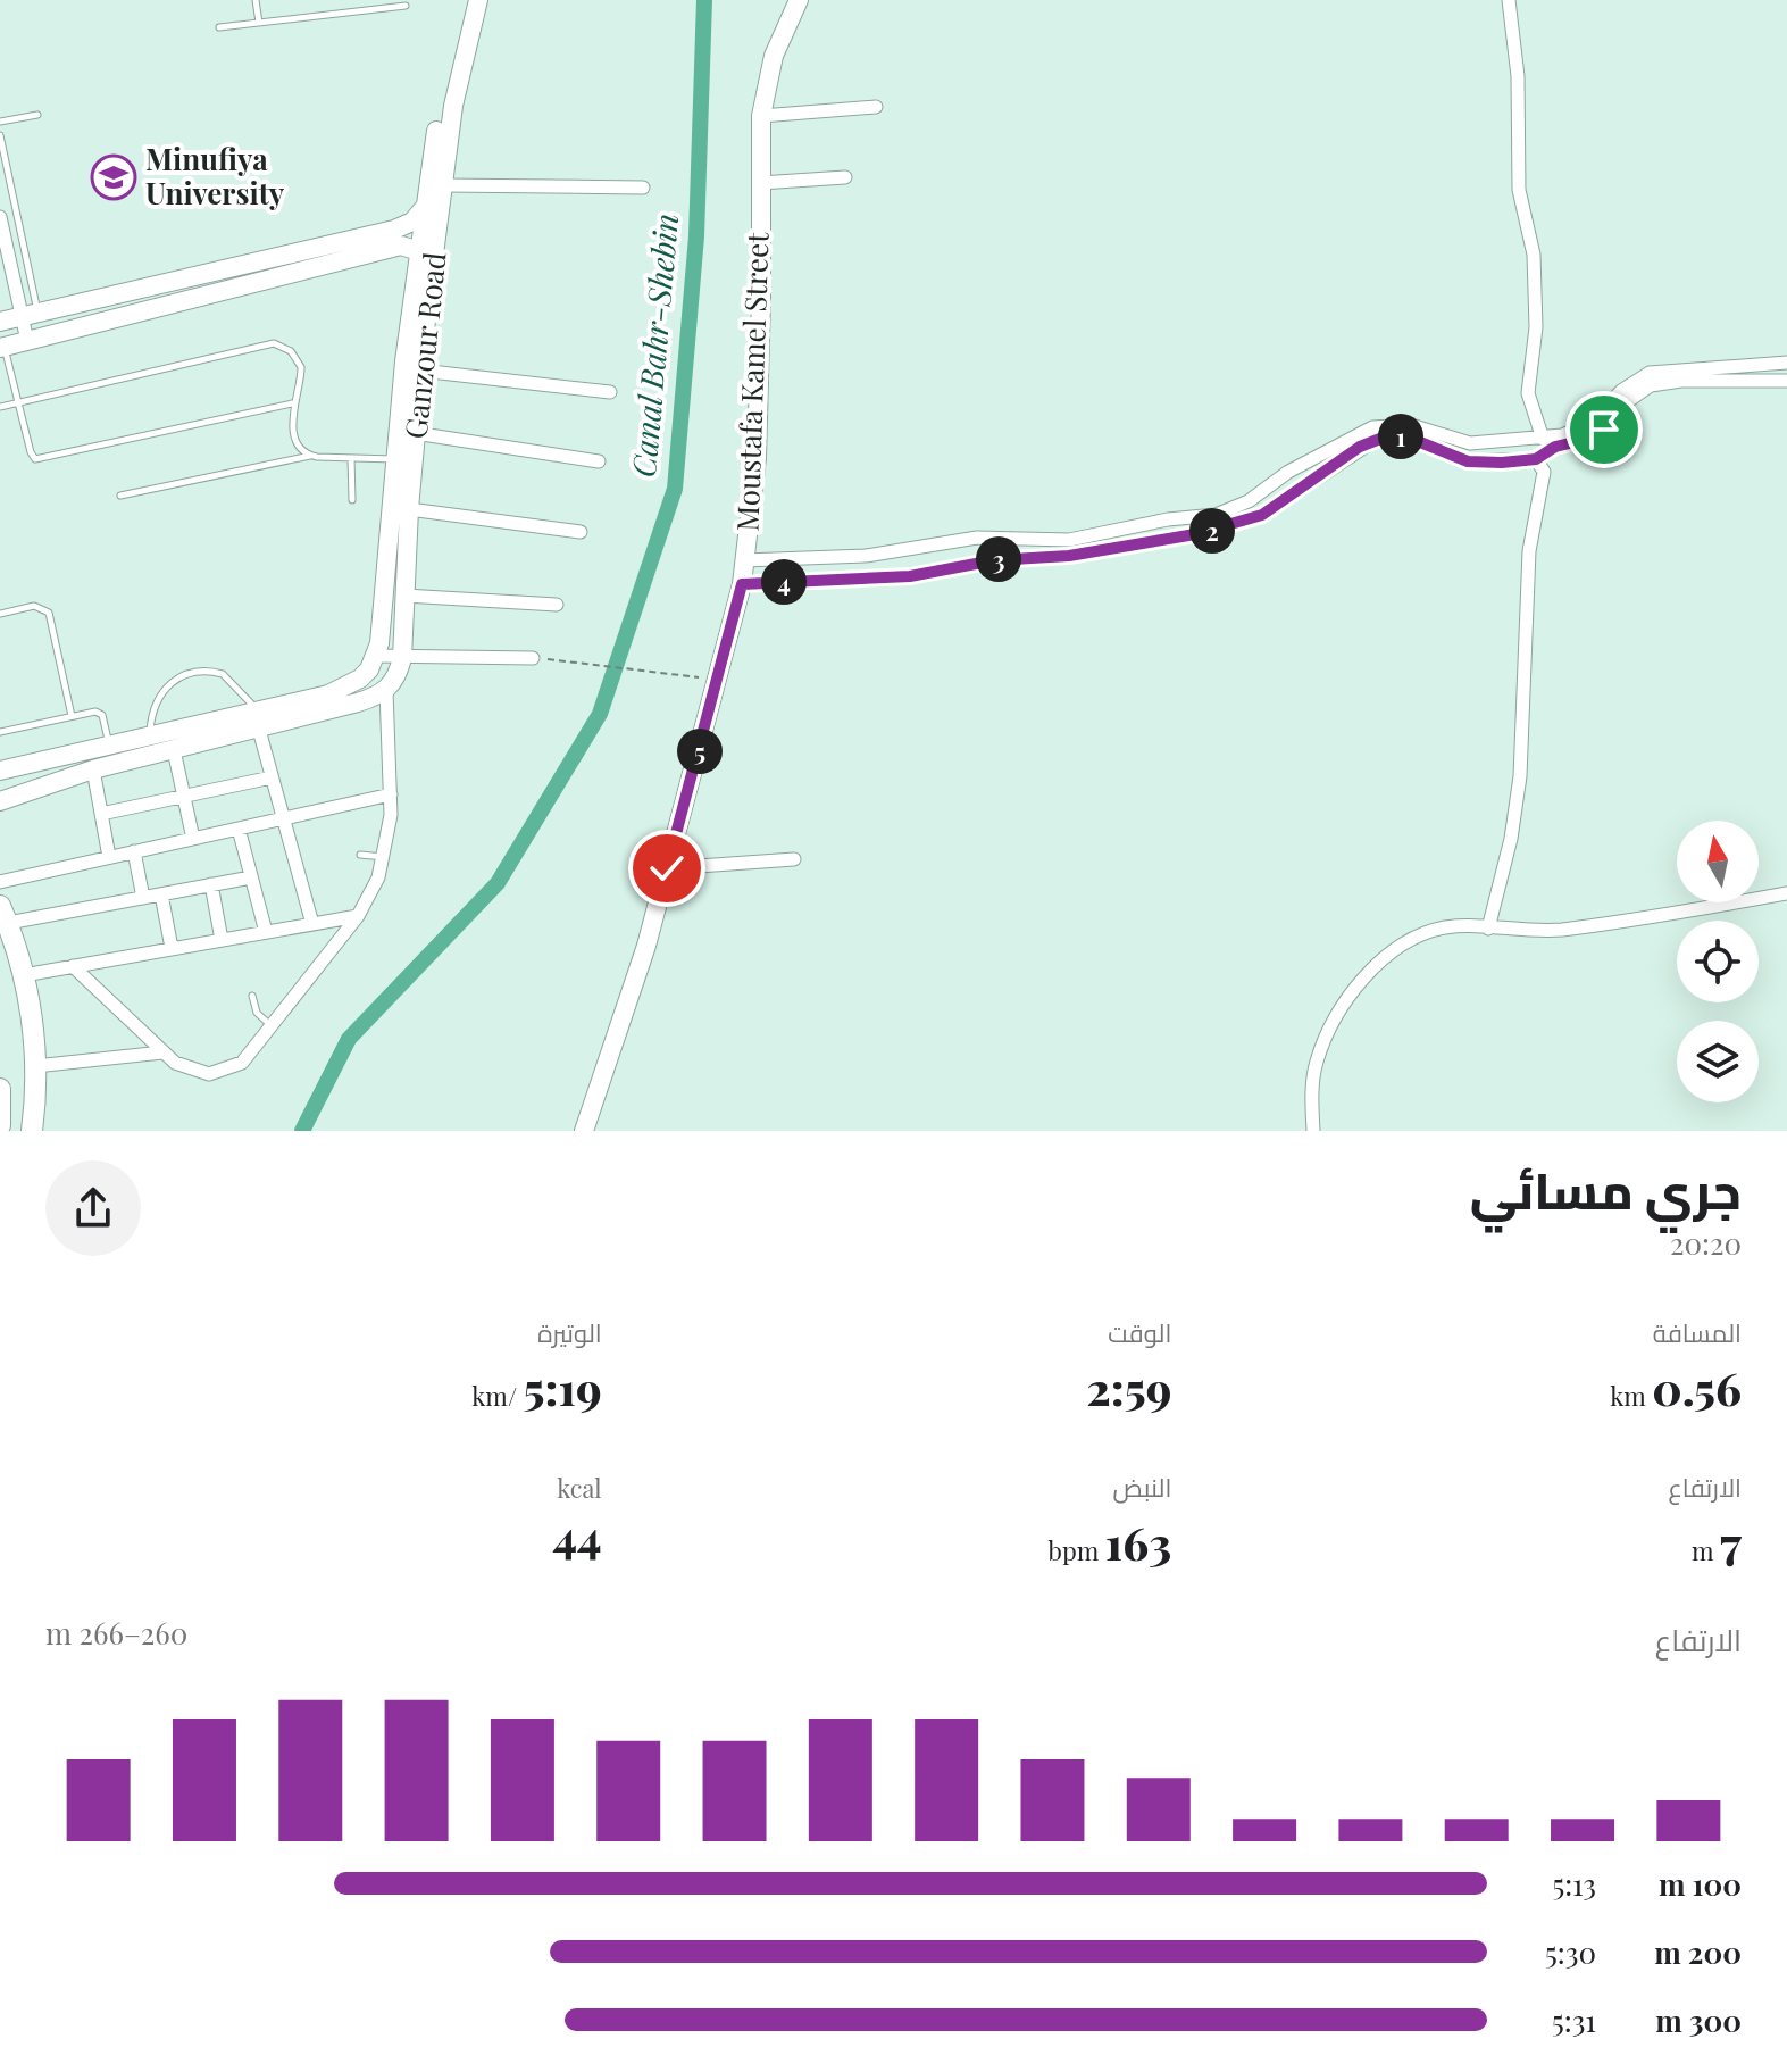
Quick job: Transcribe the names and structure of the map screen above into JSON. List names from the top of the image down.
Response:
{
  "streets": {
    "main road": ["Ganzour Road", "Moustafa Kamel Street"]
  },
  "water": ["Canal Bahr-Shebin"],
  "places": {
    "school or university": ["Minufiya University"]
  },
  "north": "top",
  "page": {
    "pins": [
      "1",
      "2",
      "3",
      "4",
      "5"
    ],
    "heading": ["جري مسائي", "20:20"],
    "stats": [
      ["المسافة", "0.56 km"],
      ["الوقت", "2:59"],
      ["الوتيرة", "5:19 /km"],
      ["الارتفاع", "7 m"],
      ["النبض", "163 bpm"],
      ["kcal", "44"]
    ],
    "chart": ["الارتفاع", "260–266 m"],
    "list": [
      {
        "name": "100 m",
        "note": "5:13"
      },
      {
        "name": "200 m",
        "note": "5:30"
      },
      {
        "name": "300 m",
        "note": "5:31"
      }
    ]
  }
}
